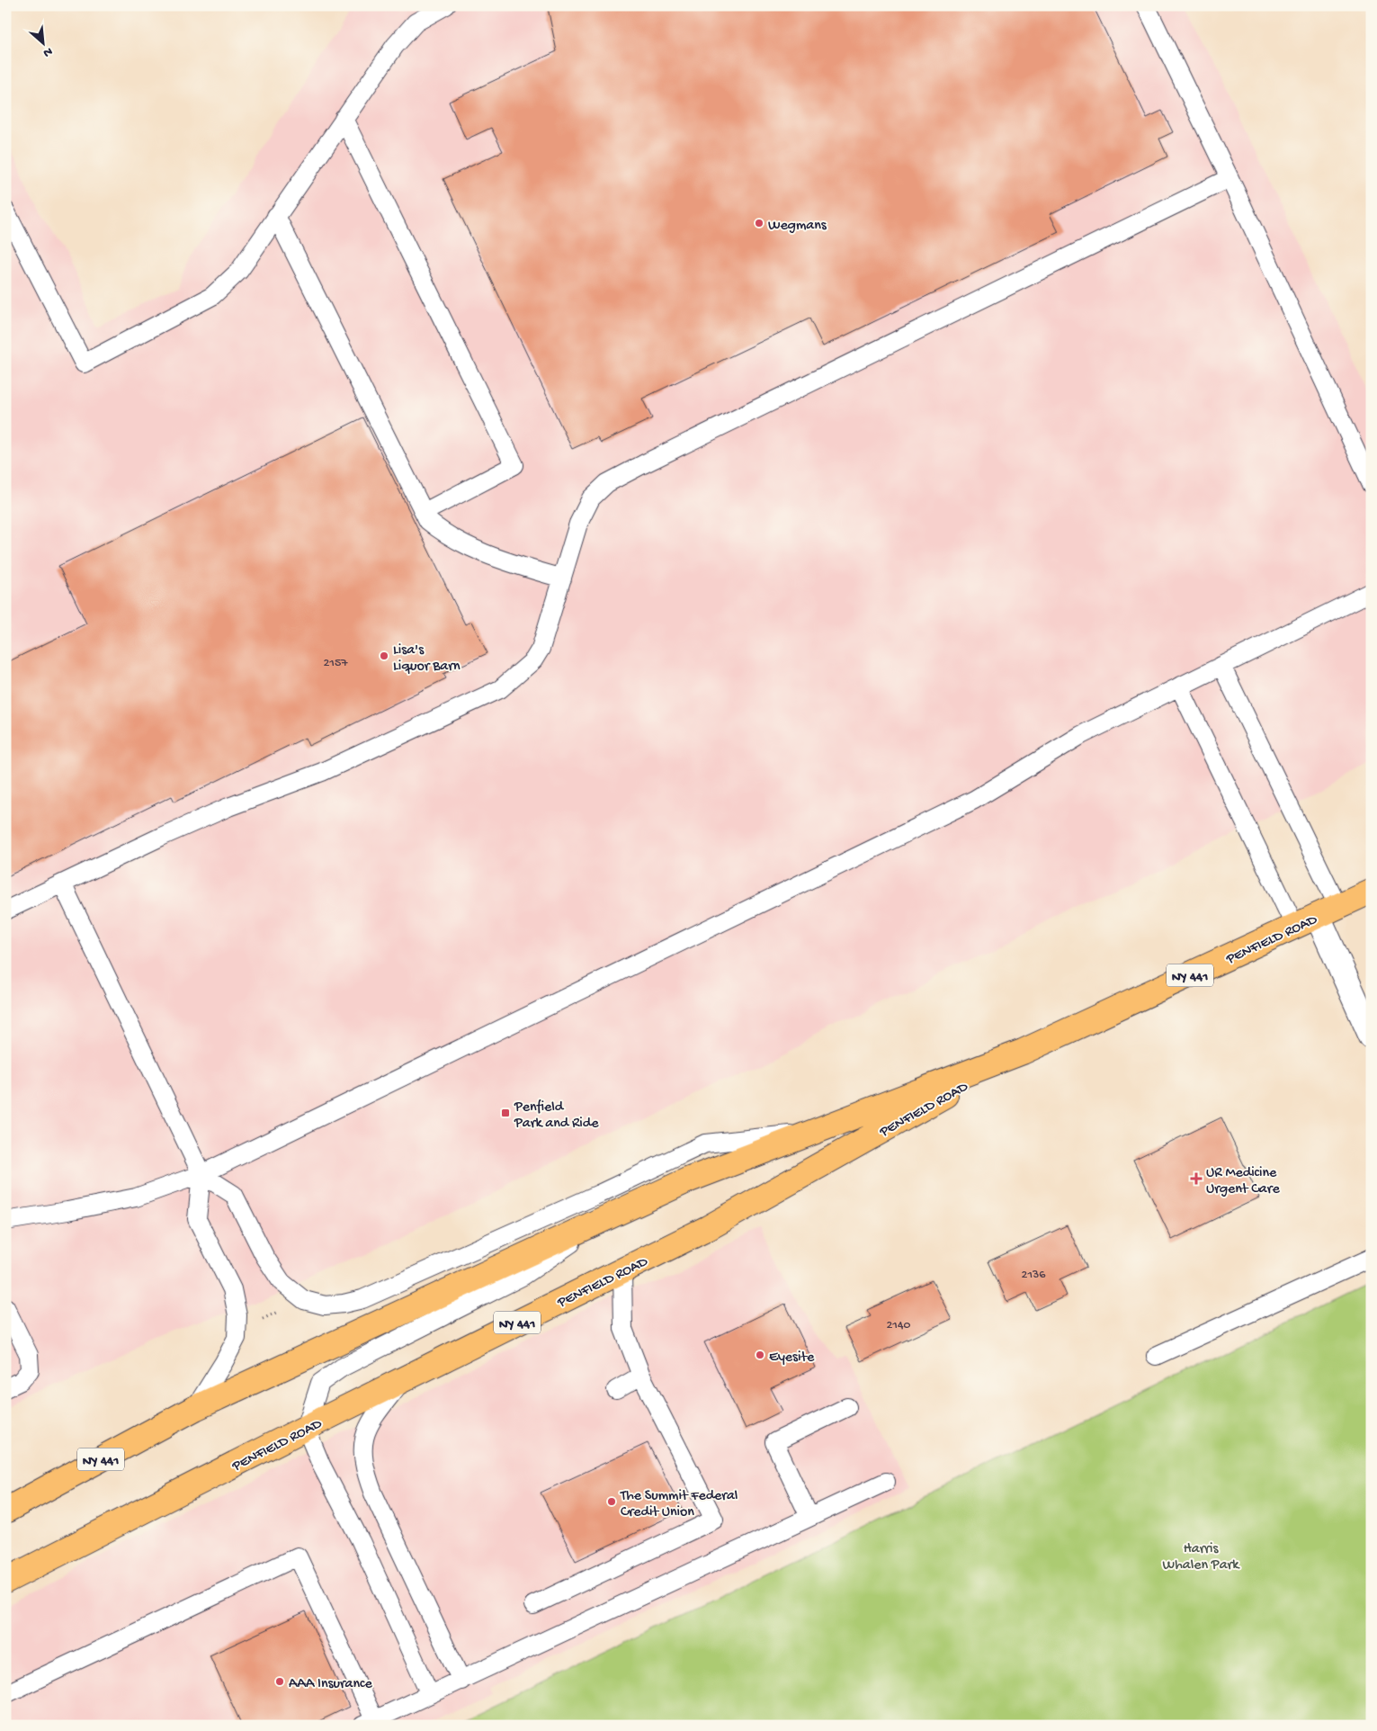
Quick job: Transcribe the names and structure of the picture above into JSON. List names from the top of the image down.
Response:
{
  "streets": {
    "main road": ["PENFIELD ROAD", "NY 441"]
  },
  "parks": ["Harris Whalen Park"],
  "places": {
    "other": [
      "Wegmans",
      "Lisa's Liquor Barn",
      "Eyesite",
      "The Summit Federal Credit Union",
      "AAA Insurance"
    ],
    "transit": ["Penfield Park and Ride"],
    "health": ["UR Medicine Urgent Care"]
  },
  "house_numbers": ["2157", "2136", "2140"],
  "north": "bottom right"
}
